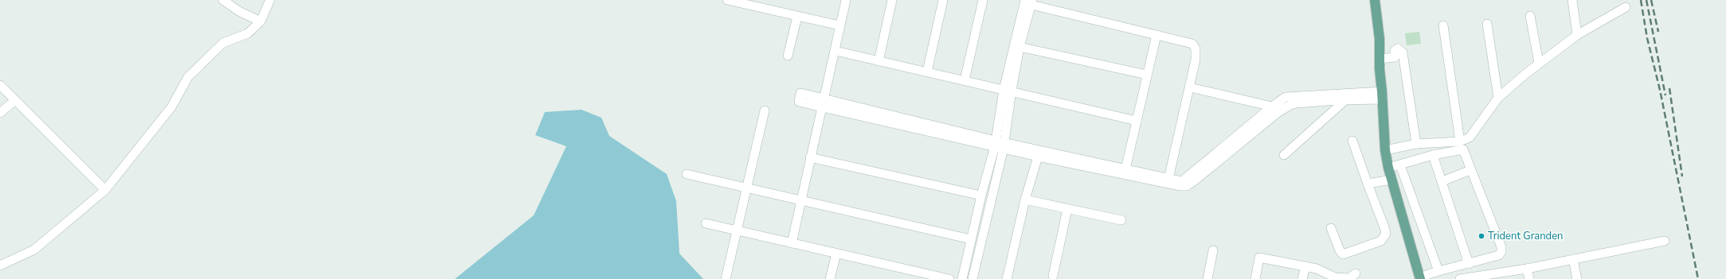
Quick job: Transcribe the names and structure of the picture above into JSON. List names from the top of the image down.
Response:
{
  "places": ["Trident Granden"]
}
